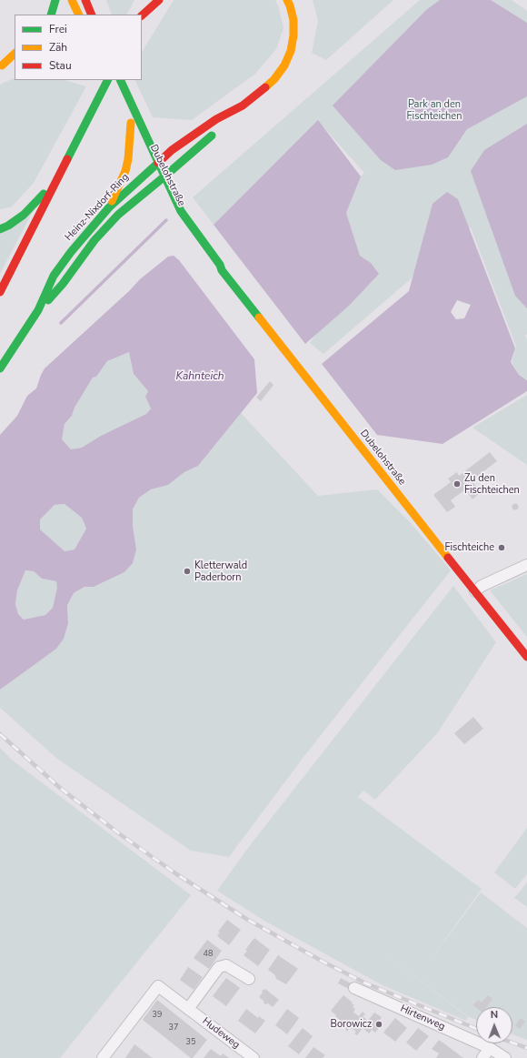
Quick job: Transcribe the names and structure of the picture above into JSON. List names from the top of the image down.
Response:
{
  "streets": {
    "main road": ["Dubelohstraße", "Heinz-Nixdorf-Ring"],
    "street": ["Hirtenweg", "Hudeweg"]
  },
  "crossings": [
    ["Dubelohstraße", "Heinz-Nixdorf-Ring"]
  ],
  "water": ["Kahnteich"],
  "parks": ["Park an den Fischteichen"],
  "places": [
    "Zu den Fischteichen",
    "Fischteiche",
    "Kletterwald Paderborn",
    "Borowicz"
  ],
  "house_numbers": [
    "48",
    "39",
    "37",
    "35"
  ],
  "legend": ["Frei", "Zäh", "Stau"],
  "north": "top"
}
